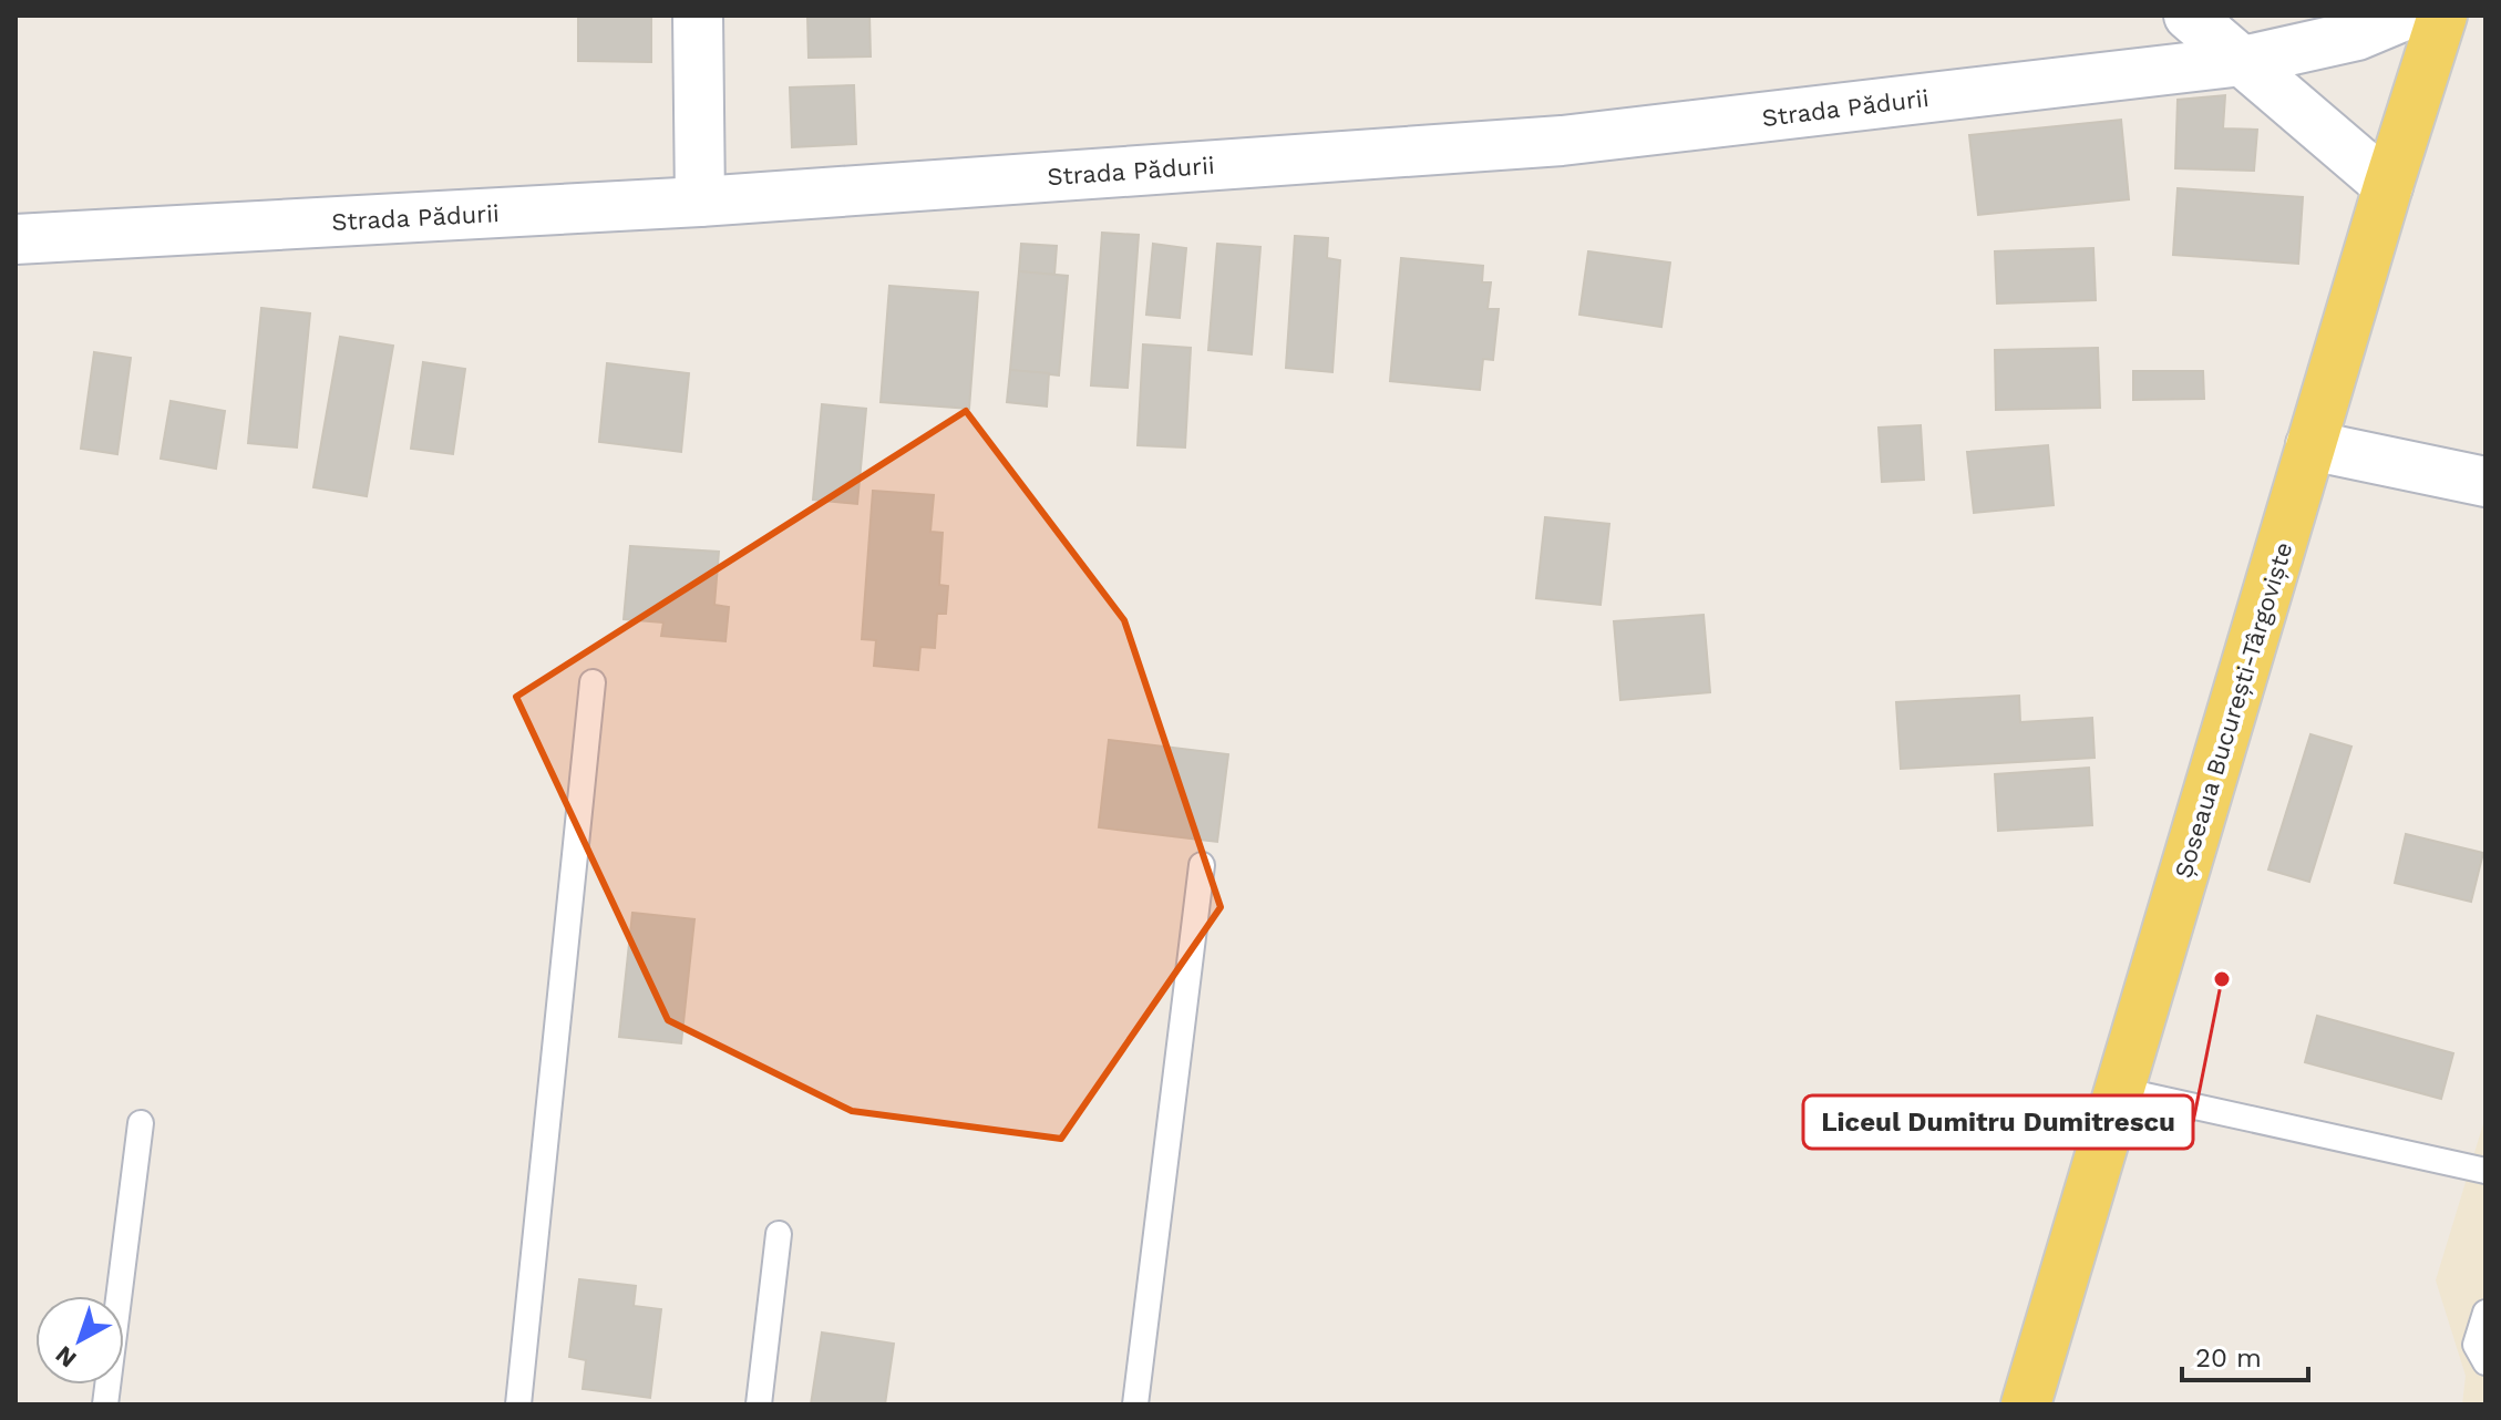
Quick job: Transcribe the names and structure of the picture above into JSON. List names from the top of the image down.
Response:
{
  "streets": {
    "main road": ["Șoseaua București-Târgoviște"],
    "street": ["Strada Pădurii"]
  },
  "places": ["Liceul Dumitru Dumitrescu"],
  "scale_bar": "20 m",
  "north": "bottom left"
}
